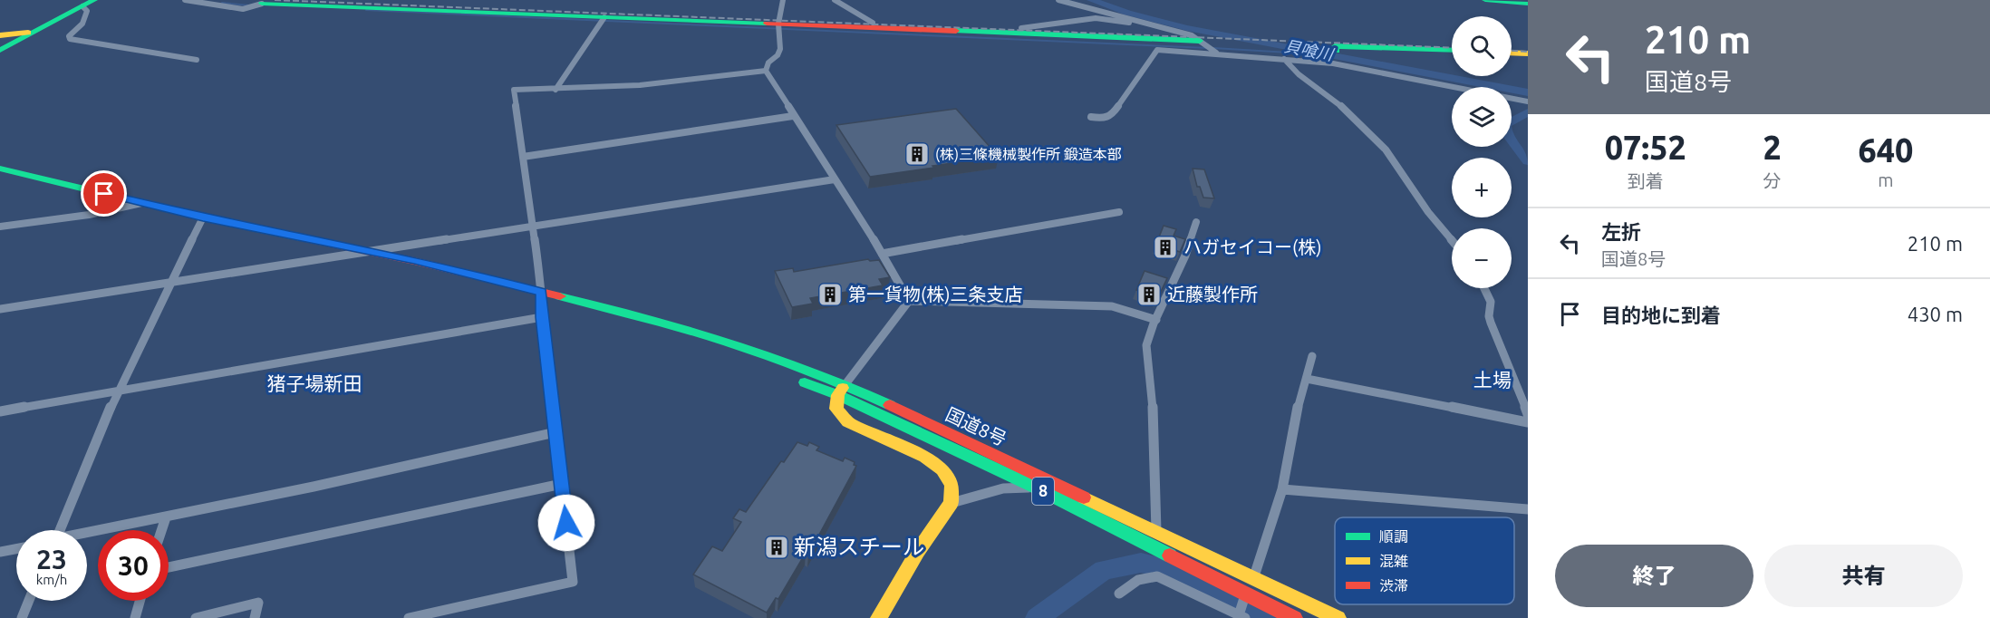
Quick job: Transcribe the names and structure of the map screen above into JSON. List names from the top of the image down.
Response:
{
  "streets": {
    "main road": ["国道8号", "8"]
  },
  "districts": ["土場", "猪子場新田"],
  "water": ["貝喰川"],
  "places": {
    "building": [
      "(株)三條機械製作所 鍛造本部",
      "ハガセイコー(株)",
      "第一貨物(株)三条支店",
      "近藤製作所",
      "新潟スチール"
    ]
  },
  "legend": ["順調", "混雑", "渋滞"],
  "page": {
    "turn": ["210 m", "国道8号"],
    "map_buttons": ["+", "−"],
    "eta": [
      "07:52",
      "到着",
      "2",
      "分",
      "640",
      "m"
    ],
    "list": [
      {
        "name": "左折",
        "note": "国道8号",
        "value": "210 m"
      },
      {
        "name": "目的地に到着",
        "value": "430 m"
      }
    ],
    "speed": "23 km/h",
    "limit": "30",
    "buttons": ["終了", "共有"]
  }
}
